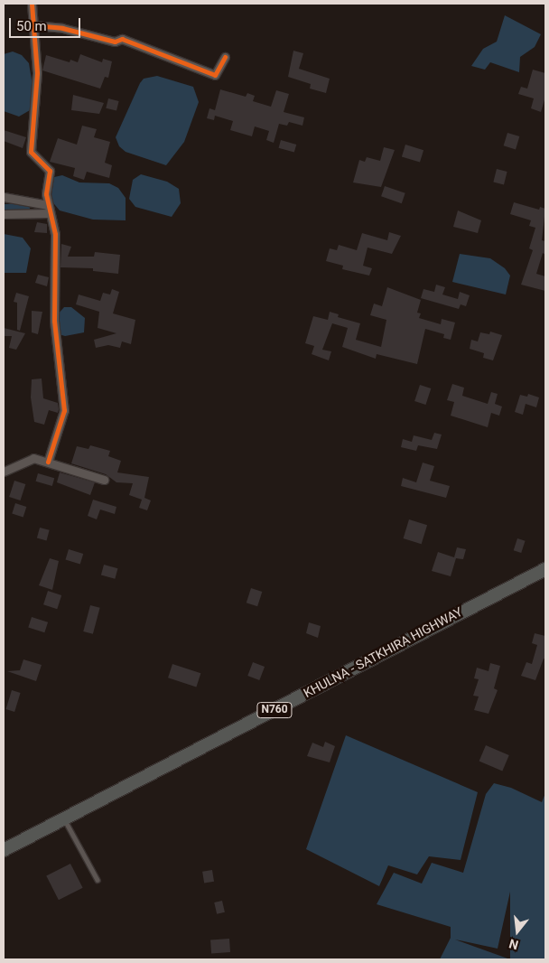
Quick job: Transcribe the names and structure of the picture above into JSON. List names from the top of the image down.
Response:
{
  "streets": {
    "highway": ["KHULNA - SATKHIRA HIGHWAY", "N760"]
  },
  "scale_bar": "50 m",
  "north": "bottom"
}
